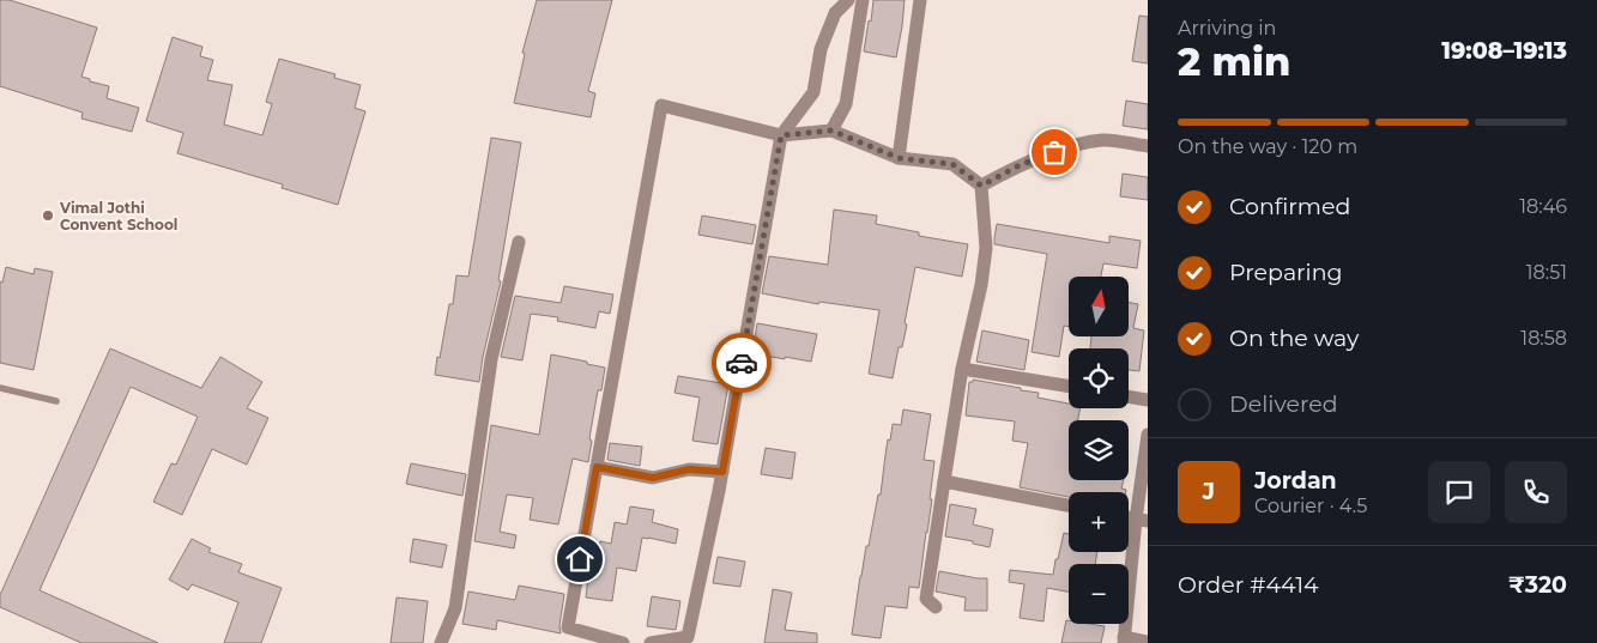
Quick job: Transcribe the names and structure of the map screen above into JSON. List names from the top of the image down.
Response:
{
  "places": ["Vimal Jothi Convent School"],
  "north": "top",
  "page": {
    "heading": ["2 min", "Arriving in", "19:08–19:13"],
    "panel": [
      "Jordan",
      "Courier · 4.5",
      "Order #4414",
      "₹320"
    ],
    "bar": "On the way · 120 m",
    "list": [
      ["Confirmed", "18:46"],
      ["Preparing", "18:51"],
      ["On the way", "18:58"],
      "Delivered"
    ],
    "map_buttons": ["+", "−"],
    "round": "J"
  }
}
